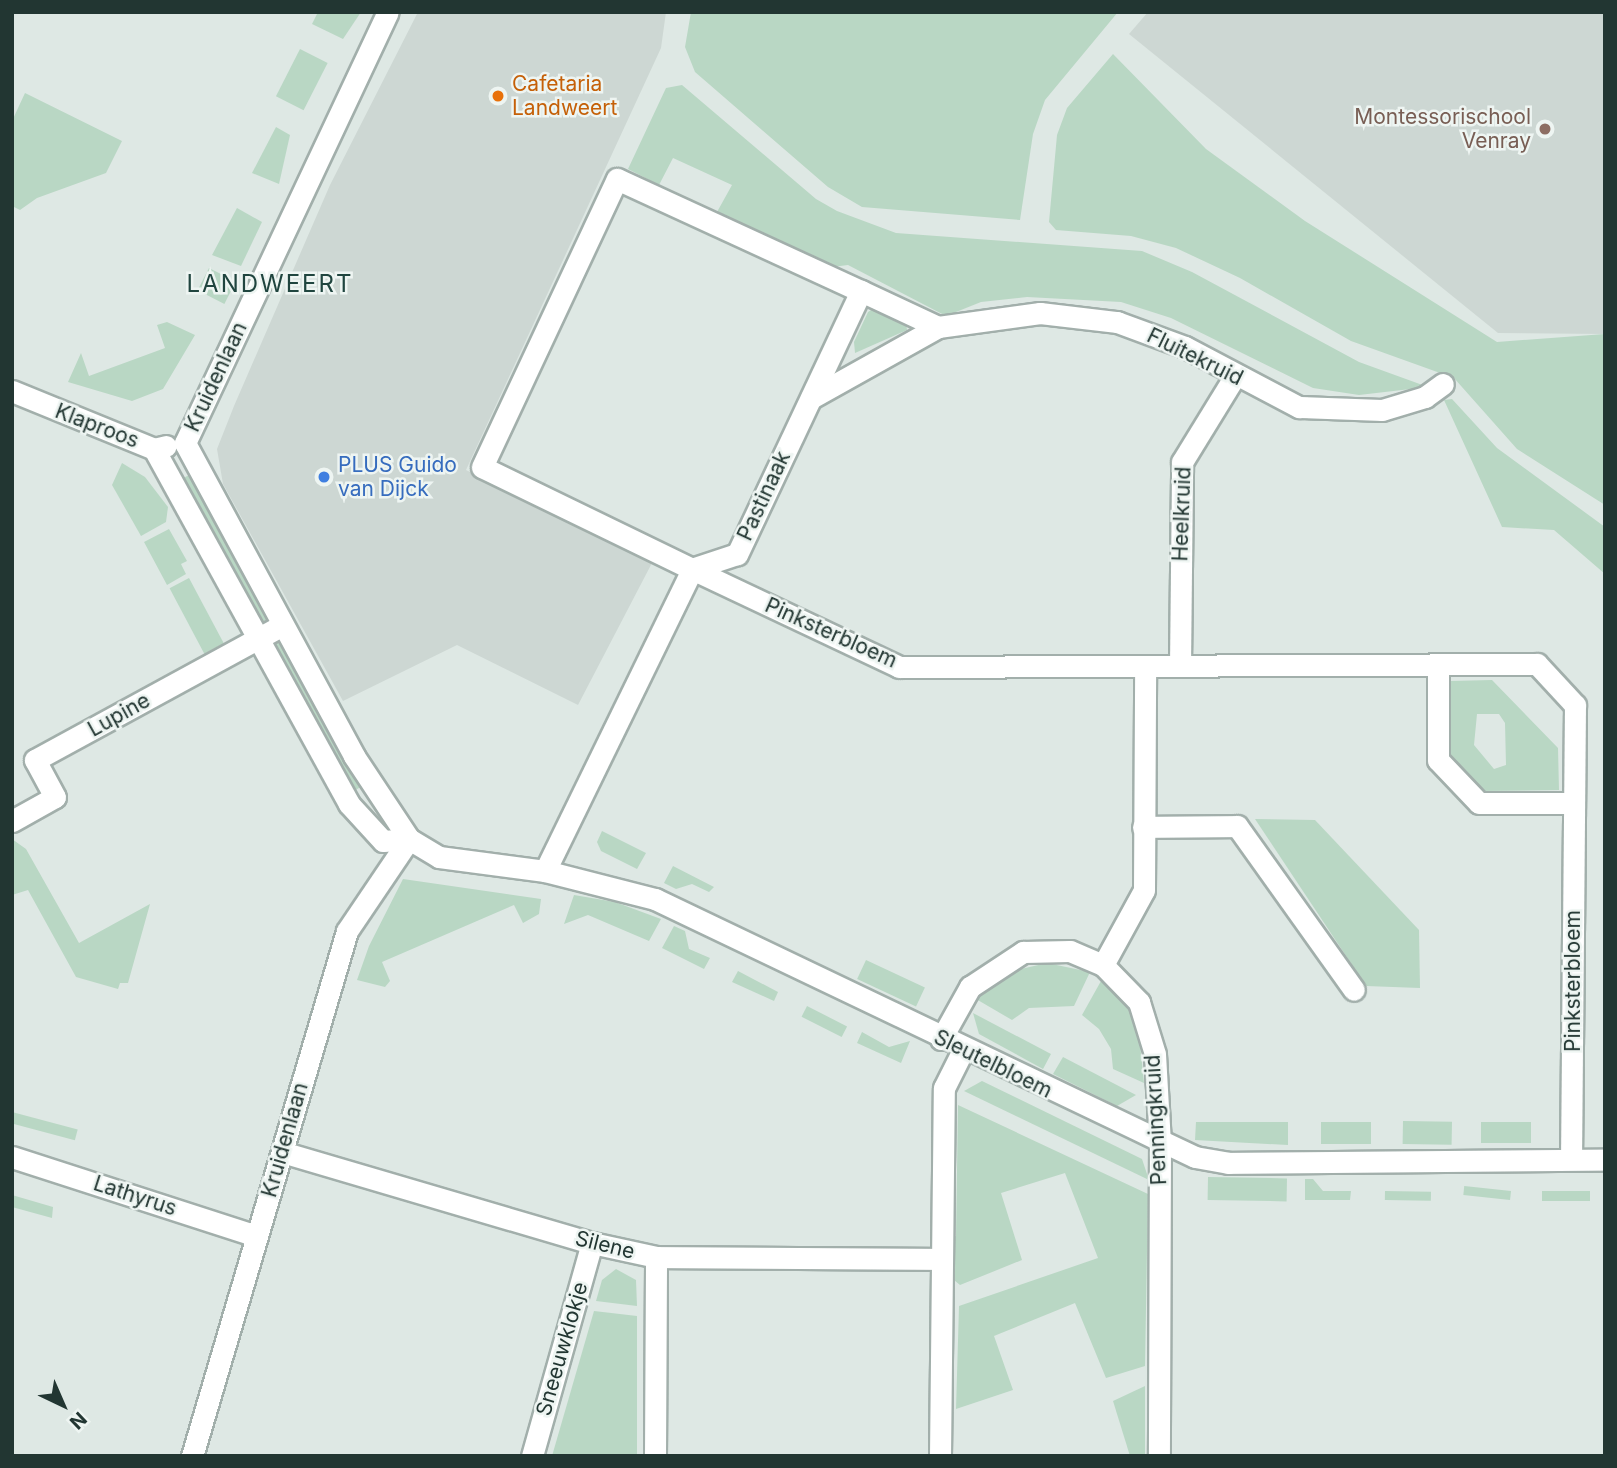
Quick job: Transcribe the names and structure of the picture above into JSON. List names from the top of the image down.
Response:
{
  "streets": {
    "street": [
      "Fluitekruid",
      "Kruidenlaan",
      "Klaproos",
      "Pastinaak",
      "Heelkruid",
      "Pinksterbloem",
      "Lupine",
      "Sleutelbloem",
      "Penningkruid",
      "Lathyrus",
      "Silene",
      "Sneeuwklokje"
    ]
  },
  "crossings": [
    ["Fluitekruid", "Pastinaak"],
    ["Fluitekruid", "Heelkruid"],
    ["Kruidenlaan", "Klaproos"],
    ["Kruidenlaan", "Lupine"],
    ["Kruidenlaan", "Sleutelbloem"],
    ["Kruidenlaan", "Lathyrus"],
    ["Kruidenlaan", "Silene"],
    ["Pastinaak", "Pinksterbloem"],
    ["Heelkruid", "Pinksterbloem"],
    ["Pinksterbloem", "Sleutelbloem"],
    ["Sleutelbloem", "Penningkruid"],
    ["Silene", "Sneeuwklokje"]
  ],
  "districts": ["LANDWEERT"],
  "places": ["Cafetaria Landweert", "Montessorischool Venray", "PLUS Guido van Dijck"],
  "north": "bottom right"
}
